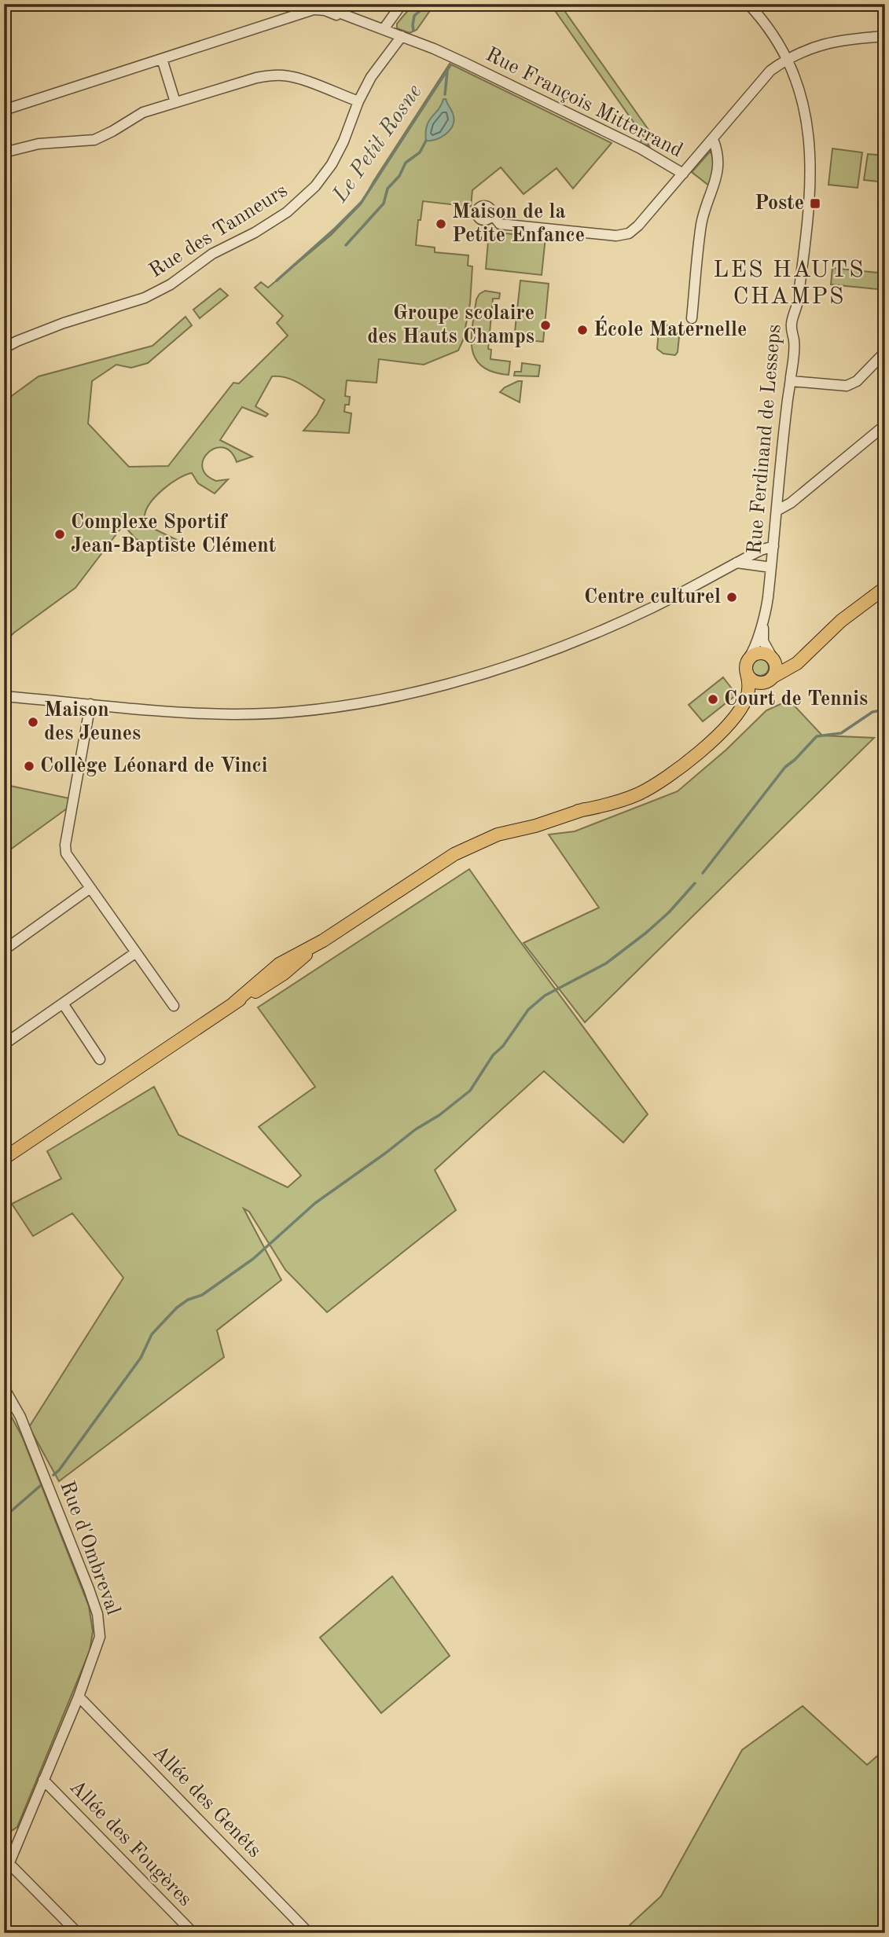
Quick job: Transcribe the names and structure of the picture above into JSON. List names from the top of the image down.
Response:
{
  "streets": {
    "street": [
      "Rue François Mitterrand",
      "Rue des Tanneurs",
      "Rue Ferdinand de Lesseps",
      "Rue d'Ombreval",
      "Allée des Genêts",
      "Allée des Fougères"
    ]
  },
  "crossings": [
    ["Rue François Mitterrand", "Rue des Tanneurs"],
    ["Rue François Mitterrand", "Rue Ferdinand de Lesseps"],
    ["Rue d'Ombreval", "Allée des Genêts"],
    ["Rue d'Ombreval", "Allée des Fougères"]
  ],
  "districts": ["LES HAUTS CHAMPS"],
  "water": ["Le Petit Rosne"],
  "places": {
    "transit": ["Poste"],
    "other": [
      "Maison de la Petite Enfance",
      "Groupe scolaire des Hauts Champs",
      "École Maternelle",
      "Complexe Sportif Jean-Baptiste Clément",
      "Centre culturel",
      "Court de Tennis",
      "Maison des Jeunes",
      "Collège Léonard de Vinci"
    ]
  }
}
